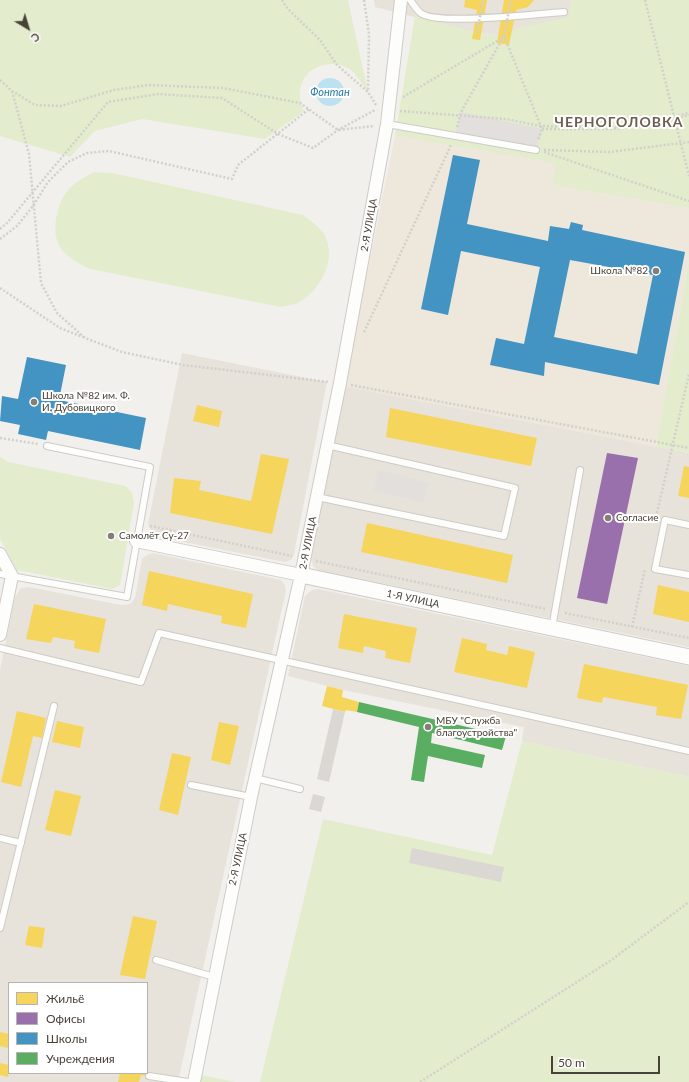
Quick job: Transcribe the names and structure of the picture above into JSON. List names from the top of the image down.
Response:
{
  "streets": {
    "street": ["2-Я УЛИЦА", "1-Я УЛИЦА"]
  },
  "crossings": [
    ["2-Я УЛИЦА", "1-Я УЛИЦА"]
  ],
  "districts": ["ЧЕРНОГОЛОВКА"],
  "water": ["Фонтан"],
  "places": [
    "Школа №82",
    "Школа №82 им. Ф. И. Дубовицкого",
    "Согласие",
    "Самолёт Су-27",
    "МБУ \"Служба благоустройства\""
  ],
  "legend": [
    "Жильё",
    "Офисы",
    "Школы",
    "Учреждения"
  ],
  "scale_bar": "50 m",
  "north": "bottom right"
}
